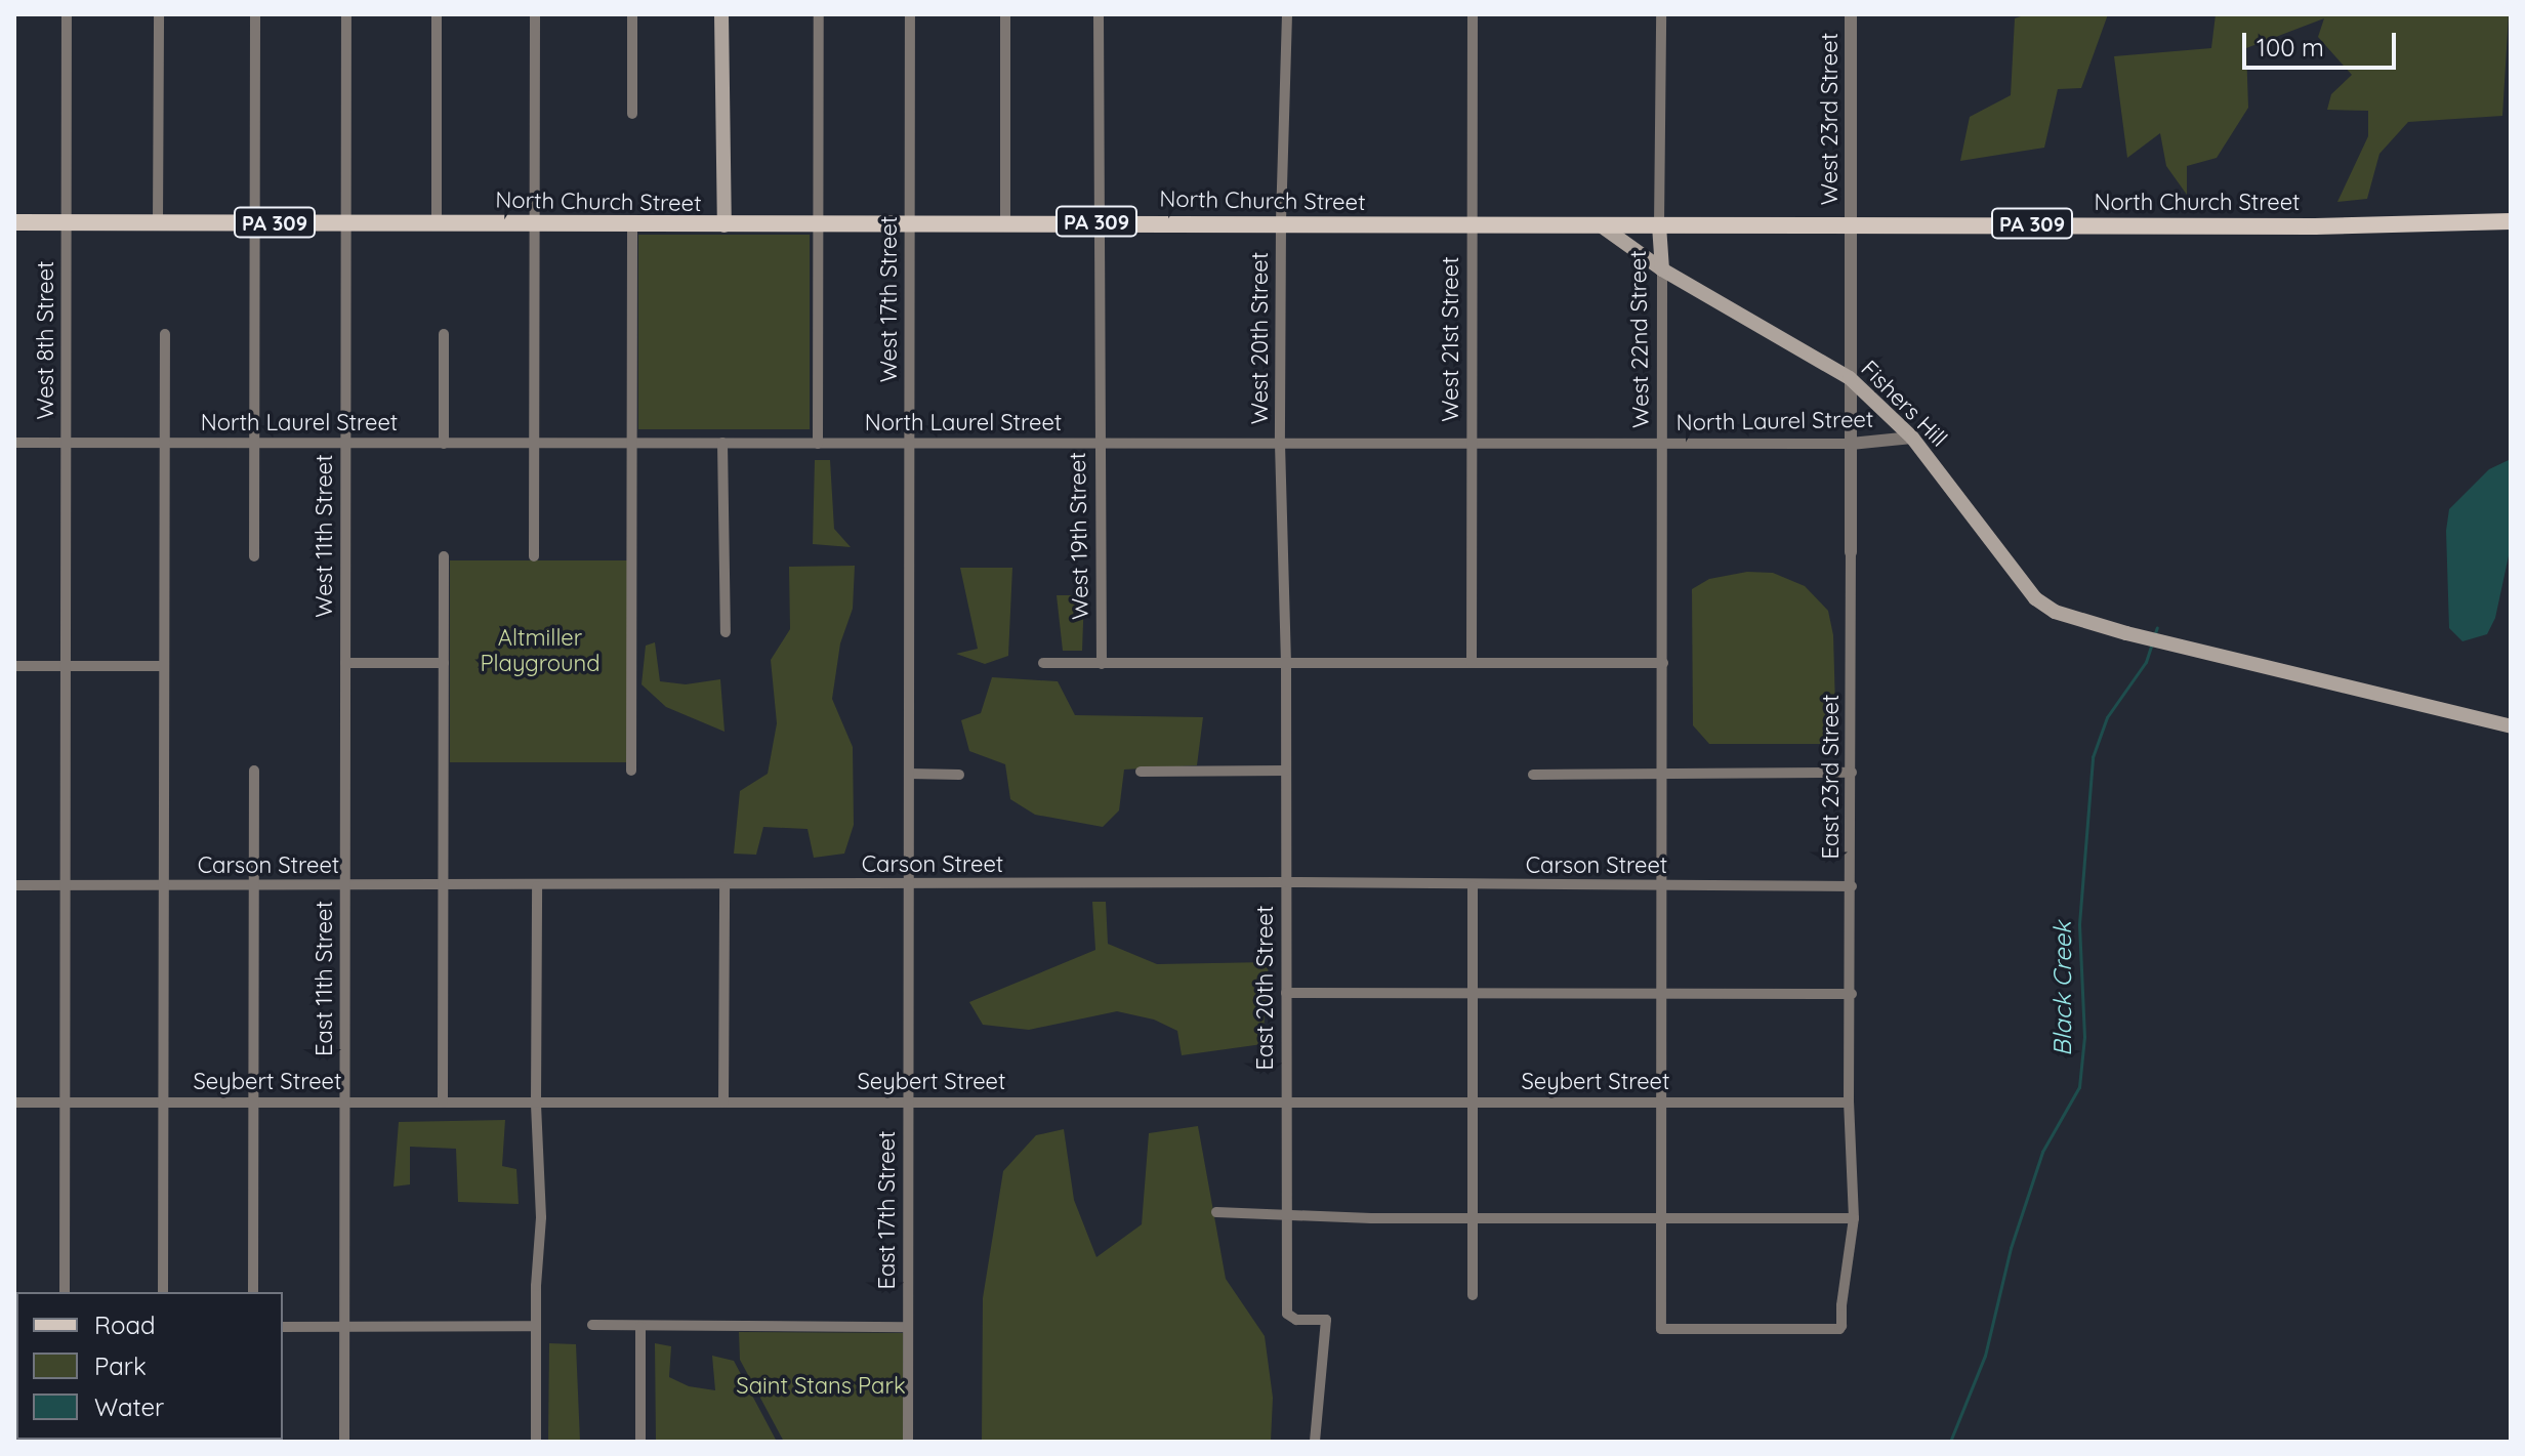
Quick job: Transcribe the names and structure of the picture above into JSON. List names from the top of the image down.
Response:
{
  "streets": {
    "main road": [
      "North Church Street",
      "PA 309",
      "West 22nd Street",
      "Fishers Hill"
    ],
    "street": [
      "West 23rd Street",
      "West 17th Street",
      "West 20th Street",
      "West 21st Street",
      "West 8th Street",
      "North Laurel Street",
      "West 11th Street",
      "West 19th Street",
      "East 23rd Street",
      "Carson Street",
      "East 11th Street",
      "East 20th Street",
      "Seybert Street",
      "East 17th Street"
    ]
  },
  "crossings": [
    ["West 23rd Street", "North Church Street"],
    ["West 23rd Street", "East 23rd Street"],
    ["North Church Street", "West 17th Street"],
    ["North Church Street", "West 20th Street"],
    ["North Church Street", "West 21st Street"],
    ["North Church Street", "West 22nd Street"],
    ["North Church Street", "West 8th Street"],
    ["North Church Street", "Fishers Hill"],
    ["North Church Street", "West 11th Street"],
    ["North Church Street", "West 19th Street"],
    ["North Church Street", "East 23rd Street"],
    ["West 17th Street", "North Laurel Street"],
    ["West 17th Street", "East 17th Street"],
    ["West 20th Street", "North Laurel Street"],
    ["West 20th Street", "East 20th Street"],
    ["West 21st Street", "North Laurel Street"],
    ["West 22nd Street", "Fishers Hill"],
    ["West 22nd Street", "North Laurel Street"],
    ["West 22nd Street", "East 23rd Street"],
    ["West 22nd Street", "Carson Street"],
    ["West 22nd Street", "Seybert Street"],
    ["West 8th Street", "North Laurel Street"],
    ["West 8th Street", "Carson Street"],
    ["West 8th Street", "Seybert Street"],
    ["Fishers Hill", "North Laurel Street"],
    ["Fishers Hill", "East 23rd Street"],
    ["North Laurel Street", "West 11th Street"],
    ["North Laurel Street", "West 19th Street"],
    ["North Laurel Street", "East 23rd Street"],
    ["West 11th Street", "East 11th Street"],
    ["East 23rd Street", "Carson Street"],
    ["East 23rd Street", "Seybert Street"],
    ["Carson Street", "East 11th Street"],
    ["Carson Street", "East 20th Street"],
    ["Carson Street", "East 17th Street"],
    ["East 11th Street", "Seybert Street"],
    ["East 20th Street", "Seybert Street"],
    ["Seybert Street", "East 17th Street"]
  ],
  "water": ["Black Creek"],
  "parks": ["Altmiller Playground", "Saint Stans Park"],
  "legend": ["Road", "Park", "Water"],
  "scale_bar": "100 m"
}
